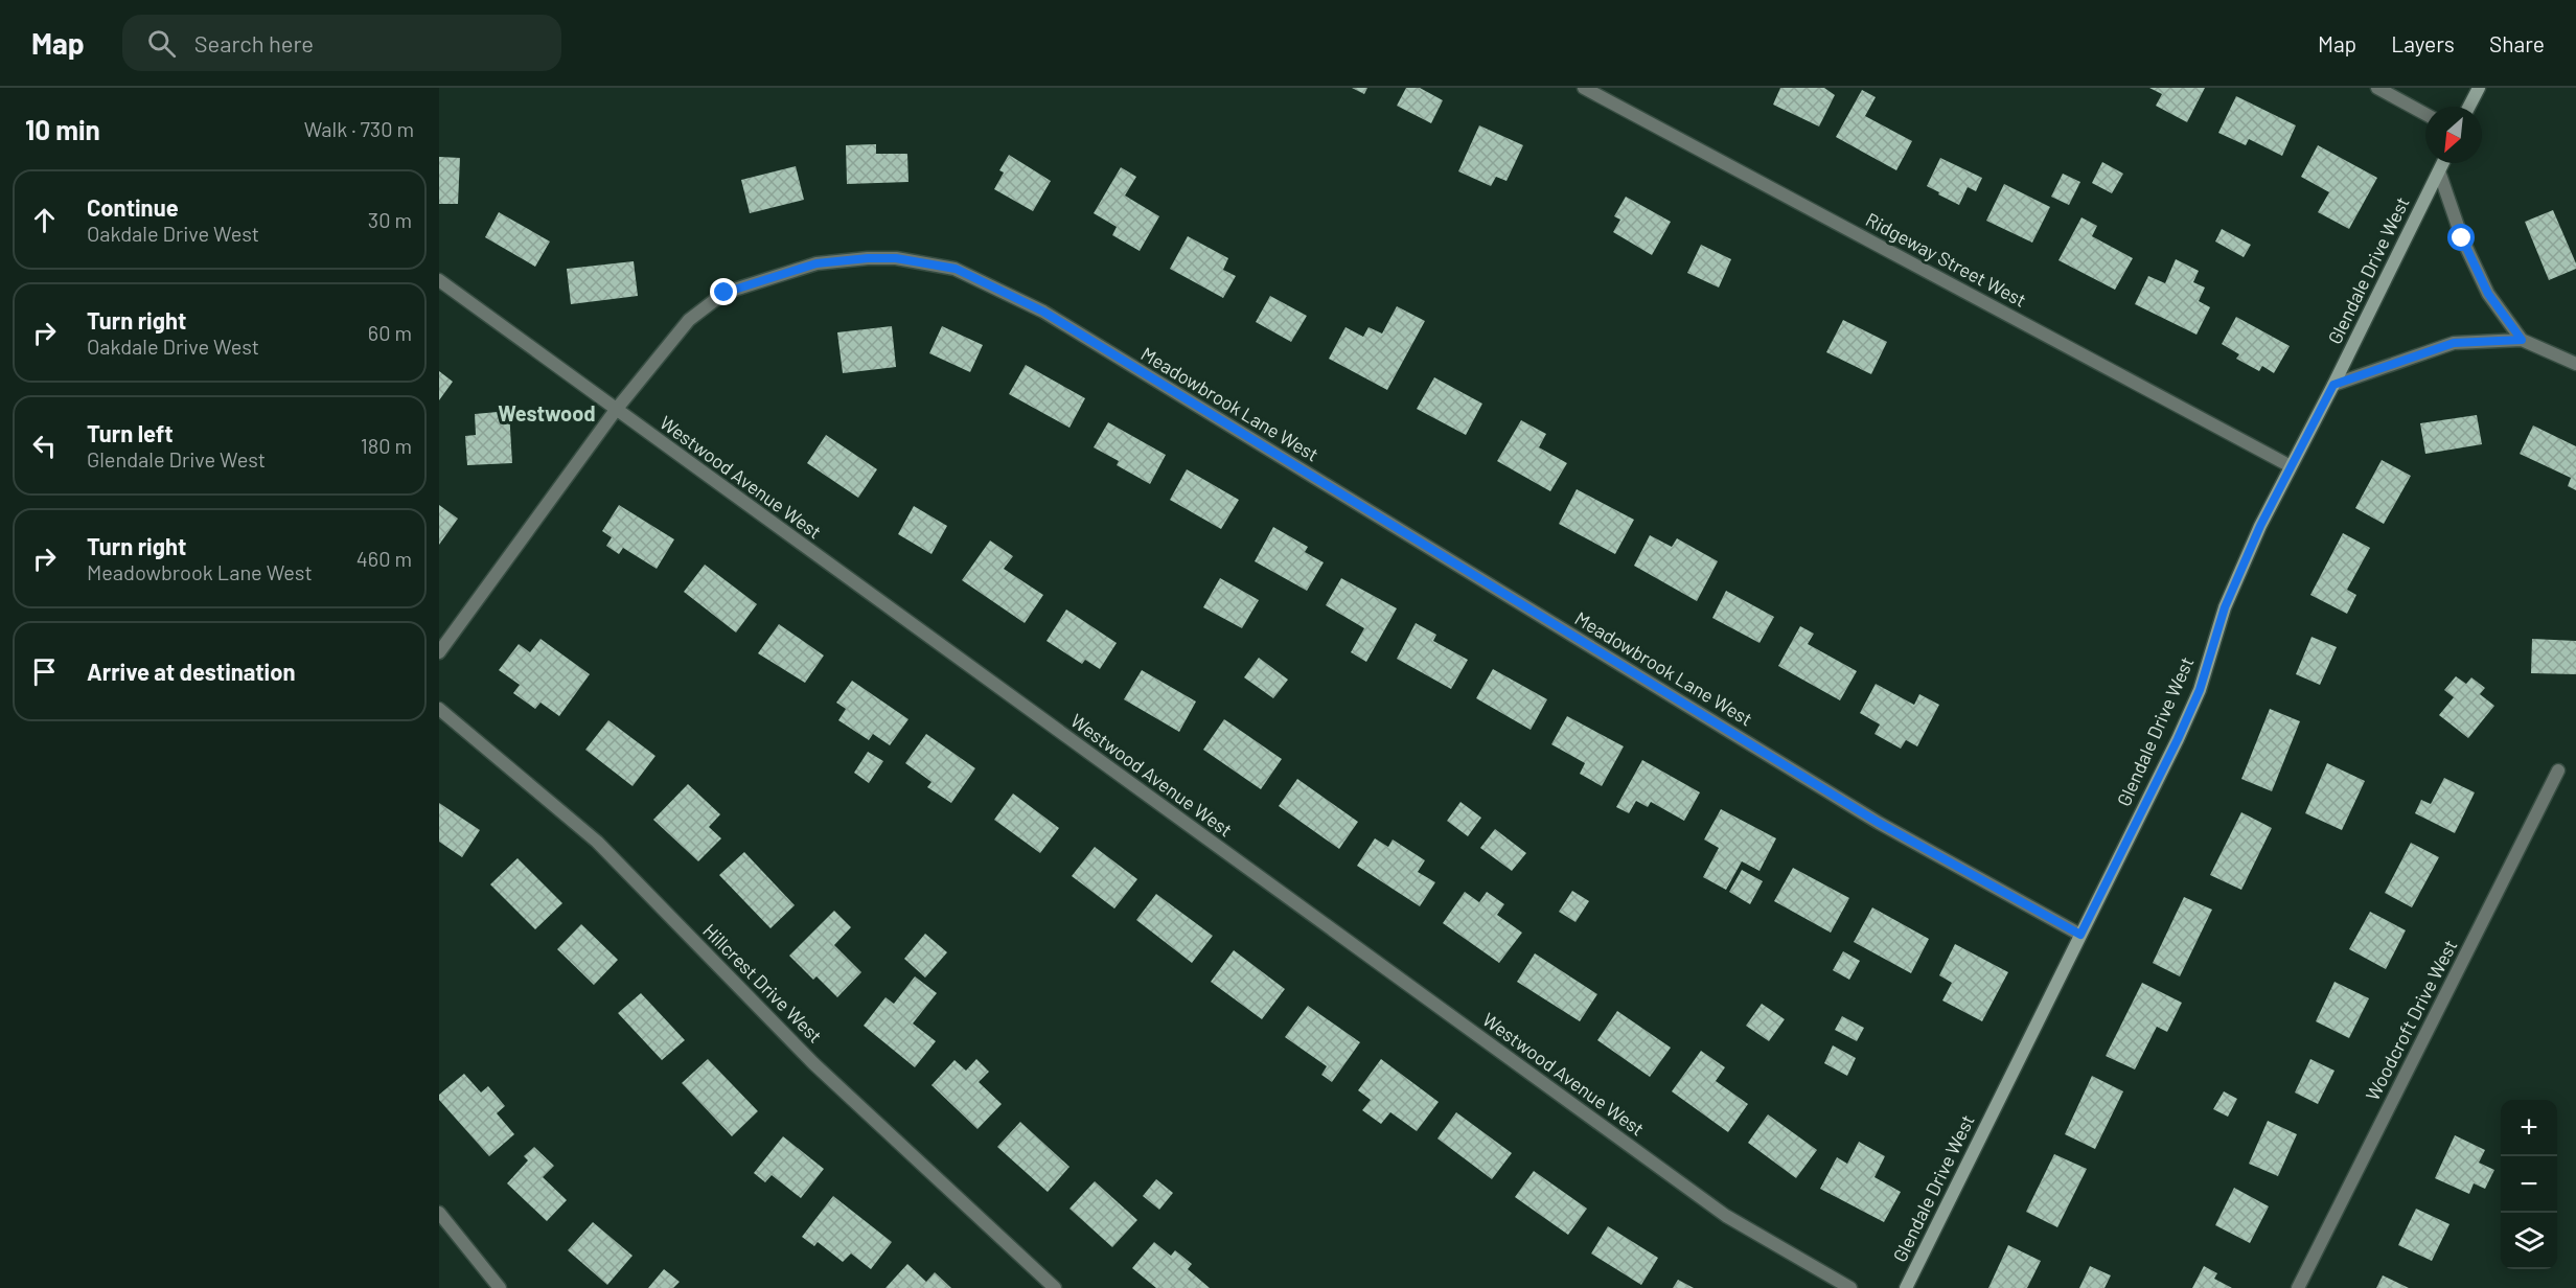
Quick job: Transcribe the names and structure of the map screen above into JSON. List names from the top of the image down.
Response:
{
  "streets": {
    "street": [
      "Ridgeway Street West",
      "Glendale Drive West",
      "Meadowbrook Lane West",
      "Westwood Avenue West",
      "Hillcrest Drive West",
      "Woodcroft Drive West"
    ]
  },
  "crossings": [
    ["Ridgeway Street West", "Glendale Drive West"],
    ["Glendale Drive West", "Meadowbrook Lane West"],
    ["Meadowbrook Lane West", "Westwood Avenue West"]
  ],
  "districts": ["Westwood"],
  "north": "bottom left",
  "page": {
    "header": "Map",
    "search": "Search here",
    "nav": ["Map", "Layers", "Share"],
    "heading": ["10 min", "Walk · 730 m"],
    "list": [
      ["Continue", "Oakdale Drive West", "30 m"],
      ["Turn right", "Oakdale Drive West", "60 m"],
      ["Turn left", "Glendale Drive West", "180 m"],
      ["Turn right", "Meadowbrook Lane West", "460 m"],
      "Arrive at destination"
    ],
    "map_buttons": ["+", "−"]
  }
}
